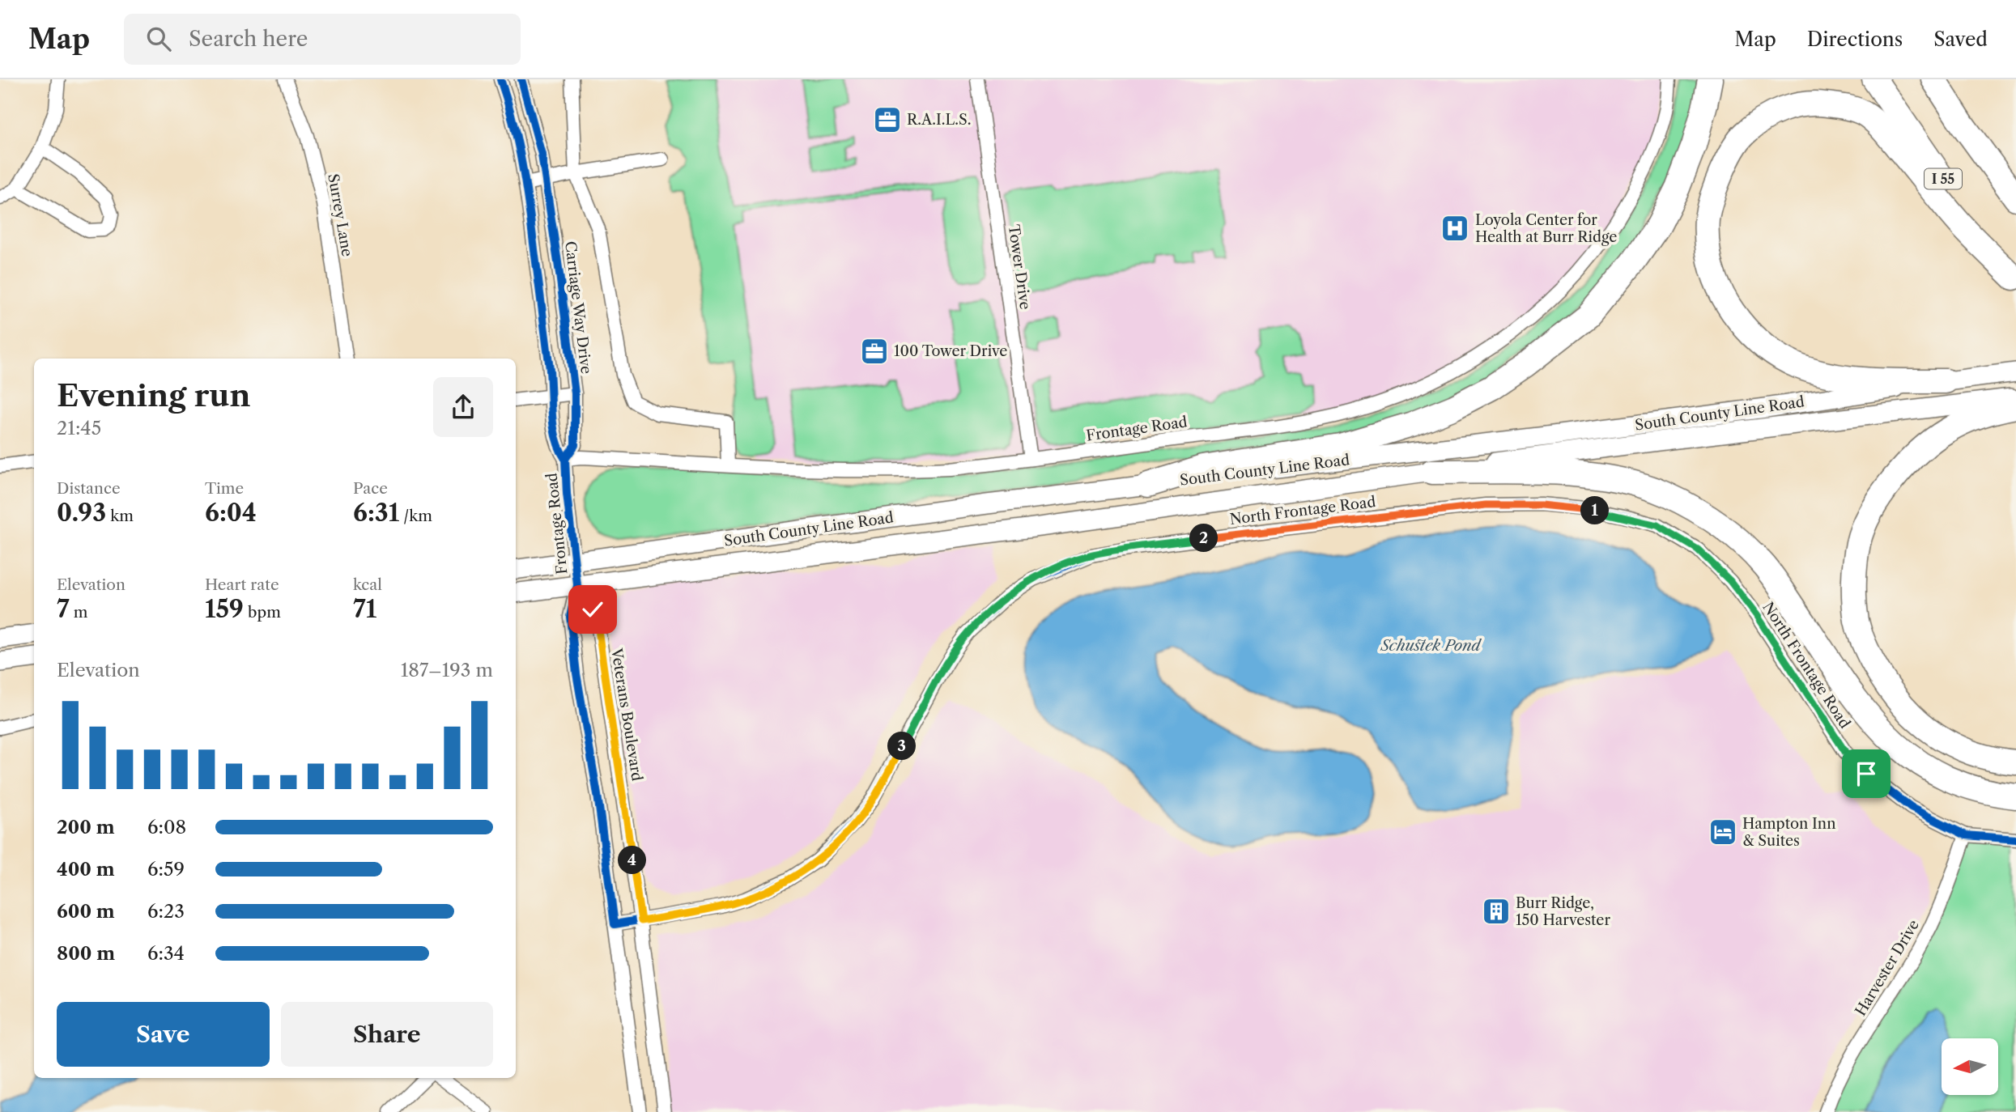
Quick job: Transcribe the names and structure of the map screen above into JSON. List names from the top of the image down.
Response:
{
  "streets": {
    "highway": ["I 55"],
    "main road": ["South County Line Road"],
    "street": [
      "Surrey Lane",
      "Tower Drive",
      "Carriage Way Drive",
      "Frontage Road",
      "North Frontage Road",
      "Veterans Boulevard",
      "Harvester Drive"
    ]
  },
  "crossings": [
    ["Tower Drive", "Frontage Road"],
    ["Carriage Way Drive", "Frontage Road"],
    ["South County Line Road", "Frontage Road"],
    ["South County Line Road", "Veterans Boulevard"],
    ["Frontage Road", "Veterans Boulevard"],
    ["North Frontage Road", "Veterans Boulevard"],
    ["North Frontage Road", "Harvester Drive"]
  ],
  "water": ["Schustek Pond"],
  "places": {
    "office": ["R.A.I.L.S.", "100 Tower Drive"],
    "hospital": ["Loyola Center for Health at Burr Ridge"],
    "hotel": ["Hampton Inn & Suites"],
    "building": ["Burr Ridge, 150 Harvester"]
  },
  "north": "left",
  "page": {
    "header": "Map",
    "search": "Search here",
    "nav": ["Map", "Directions", "Saved"],
    "heading": ["Evening run", "21:45"],
    "stats": [
      ["Distance", "0.93 km"],
      ["Time", "6:04"],
      ["Pace", "6:31 /km"],
      ["Elevation", "7 m"],
      ["Heart rate", "159 bpm"],
      ["kcal", "71"]
    ],
    "pins": [
      "1",
      "2",
      "3",
      "4"
    ],
    "chart": ["Elevation", "187–193 m"],
    "list": [
      {
        "name": "200 m",
        "note": "6:08"
      },
      {
        "name": "400 m",
        "note": "6:59"
      },
      {
        "name": "600 m",
        "note": "6:23"
      },
      {
        "name": "800 m",
        "note": "6:34"
      }
    ],
    "buttons": ["Save", "Share"]
  }
}
